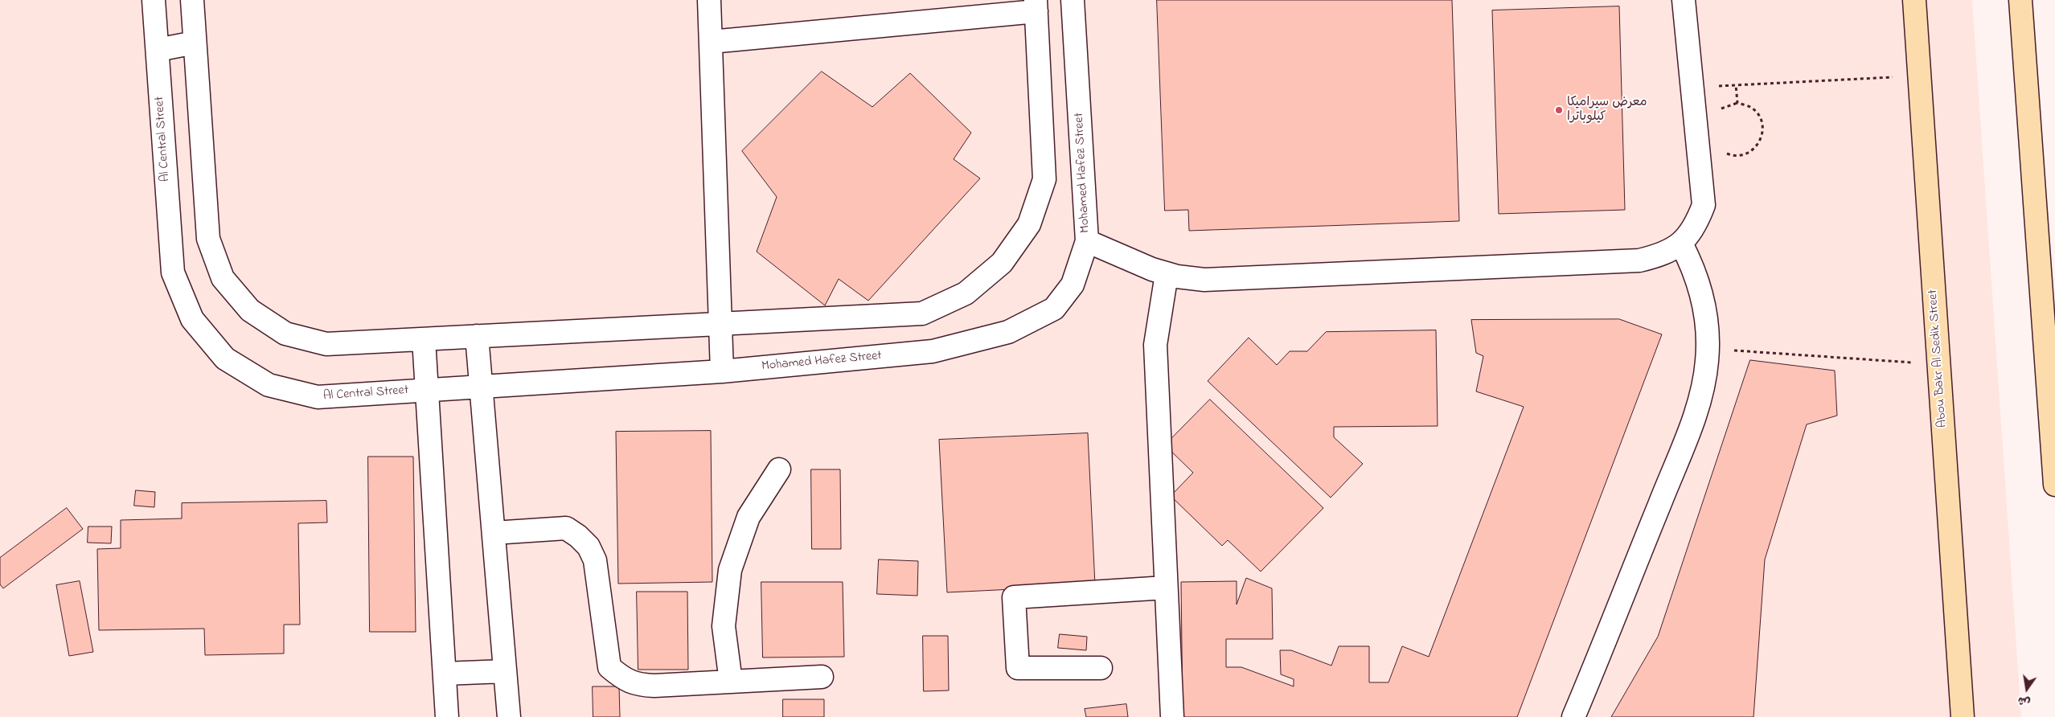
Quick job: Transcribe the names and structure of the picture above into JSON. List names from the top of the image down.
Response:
{
  "streets": {
    "main road": ["Abou Bakr Al Sedik Street"],
    "street": ["Al Central Street", "Mohamed Hafez Street"]
  },
  "crossings": [
    ["Al Central Street", "Mohamed Hafez Street"]
  ],
  "places": ["معرض سيراميكا كيلوباترا"],
  "north": "bottom"
}
